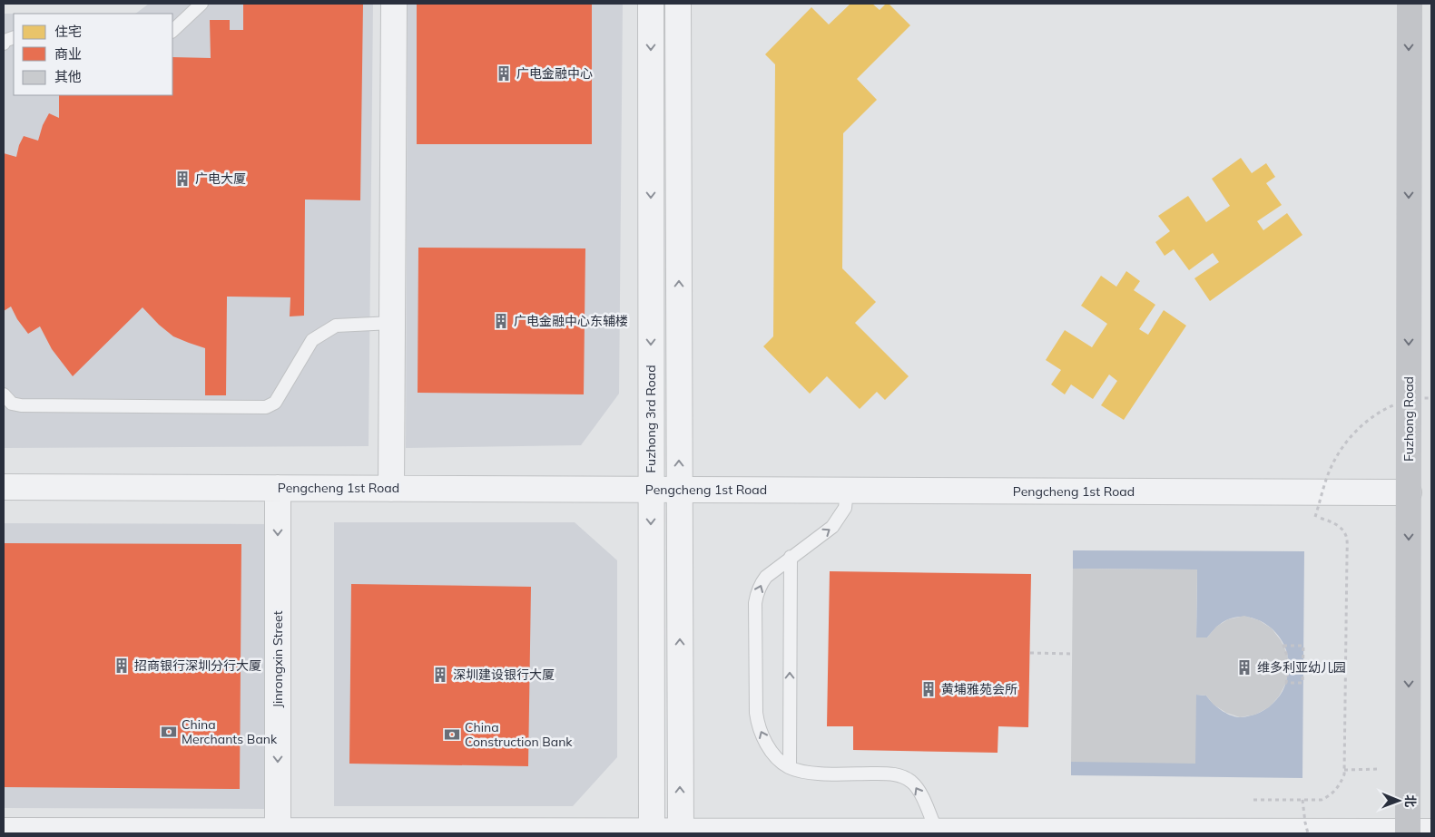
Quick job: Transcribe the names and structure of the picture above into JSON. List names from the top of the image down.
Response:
{
  "streets": {
    "main road": ["Fuzhong Road"],
    "street": ["Fuzhong 3rd Road", "Pengcheng 1st Road", "Jinrongxin Street"]
  },
  "crossings": [
    ["Fuzhong 3rd Road", "Pengcheng 1st Road"],
    ["Fuzhong Road", "Pengcheng 1st Road"],
    ["Pengcheng 1st Road", "Jinrongxin Street"]
  ],
  "one_way": ["Fuzhong Road", "Jinrongxin Street"],
  "places": {
    "building": [
      "广电金融中心",
      "广电大厦",
      "广电金融中心东辅楼",
      "招商银行深圳分行大厦",
      "维多利亚幼儿园",
      "深圳建设银行大厦",
      "黄埔雅苑会所"
    ],
    "bank": ["China Merchants Bank", "China Construction Bank"]
  },
  "legend": ["住宅", "商业", "其他"],
  "north": "right"
}
